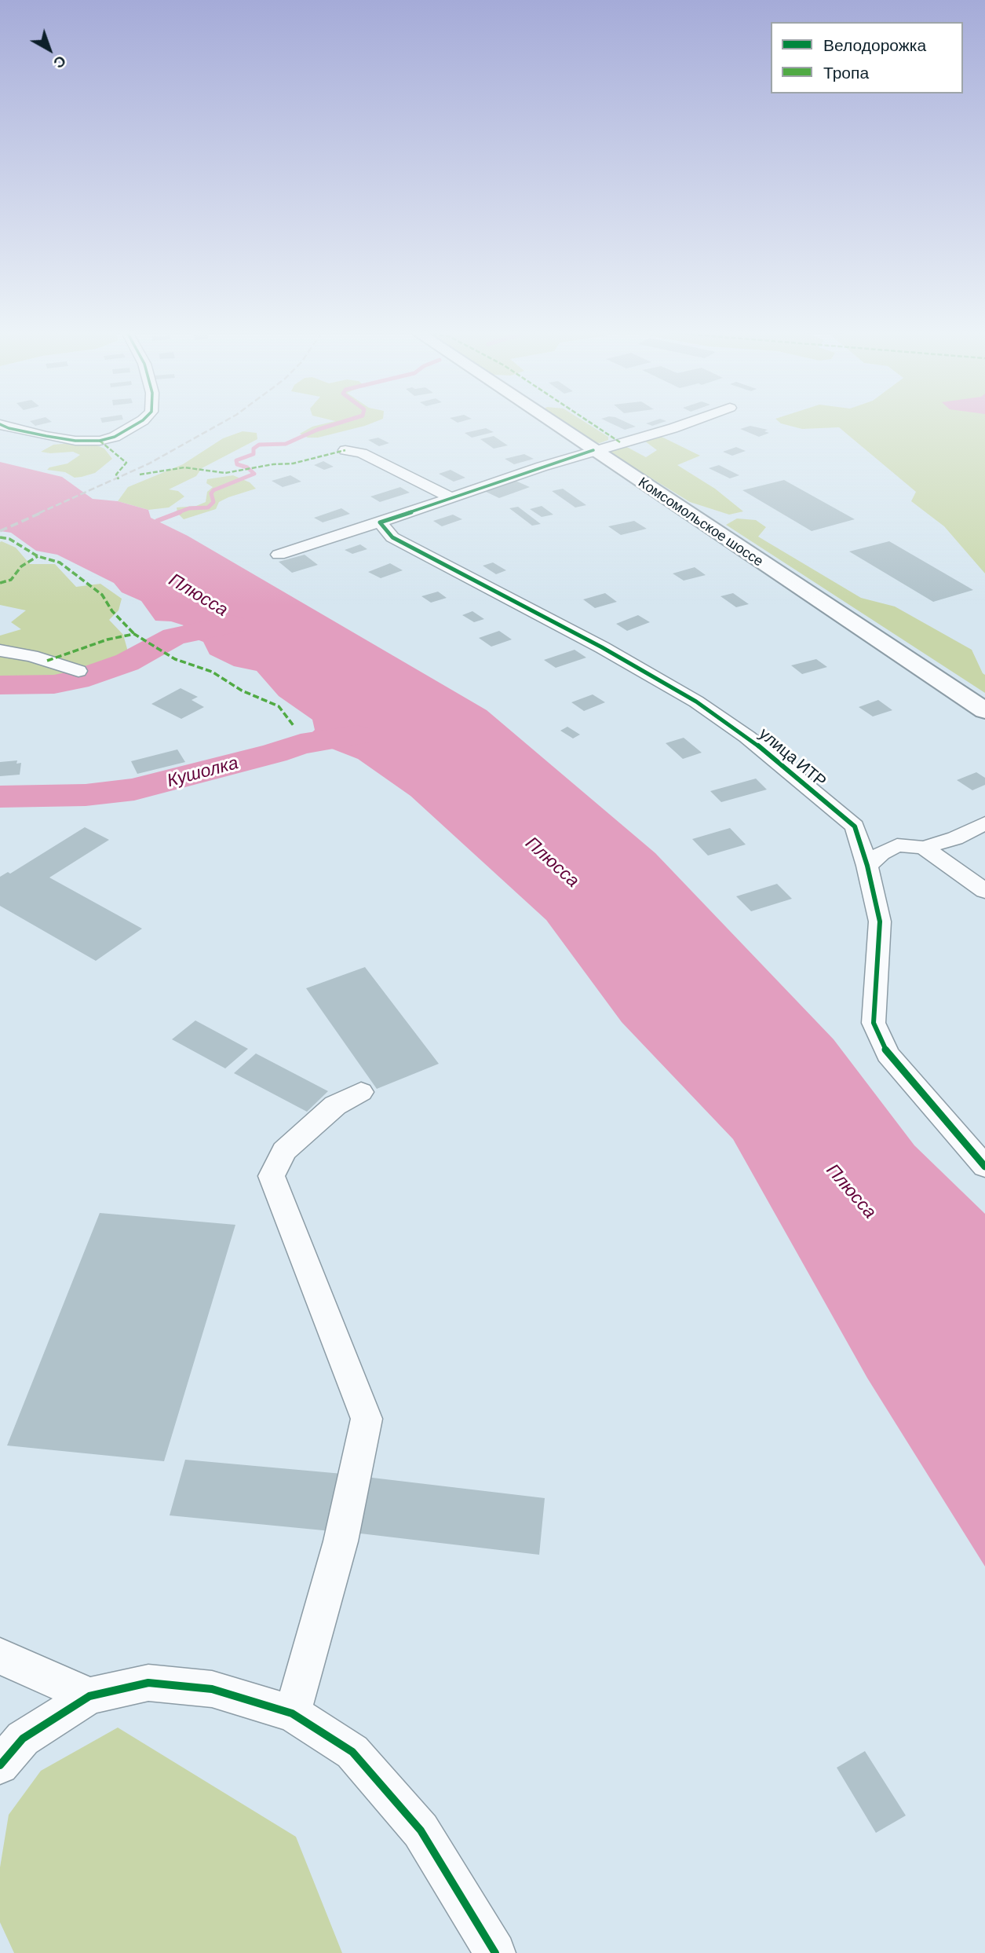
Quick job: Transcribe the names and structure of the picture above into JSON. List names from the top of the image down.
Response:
{
  "streets": {
    "main road": ["Комсомольское шоссе"],
    "street": ["улица ИТР"]
  },
  "water": ["Плюсса", "Кушолка"],
  "legend": ["Велодорожка", "Тропа"],
  "north": "bottom right"
}
